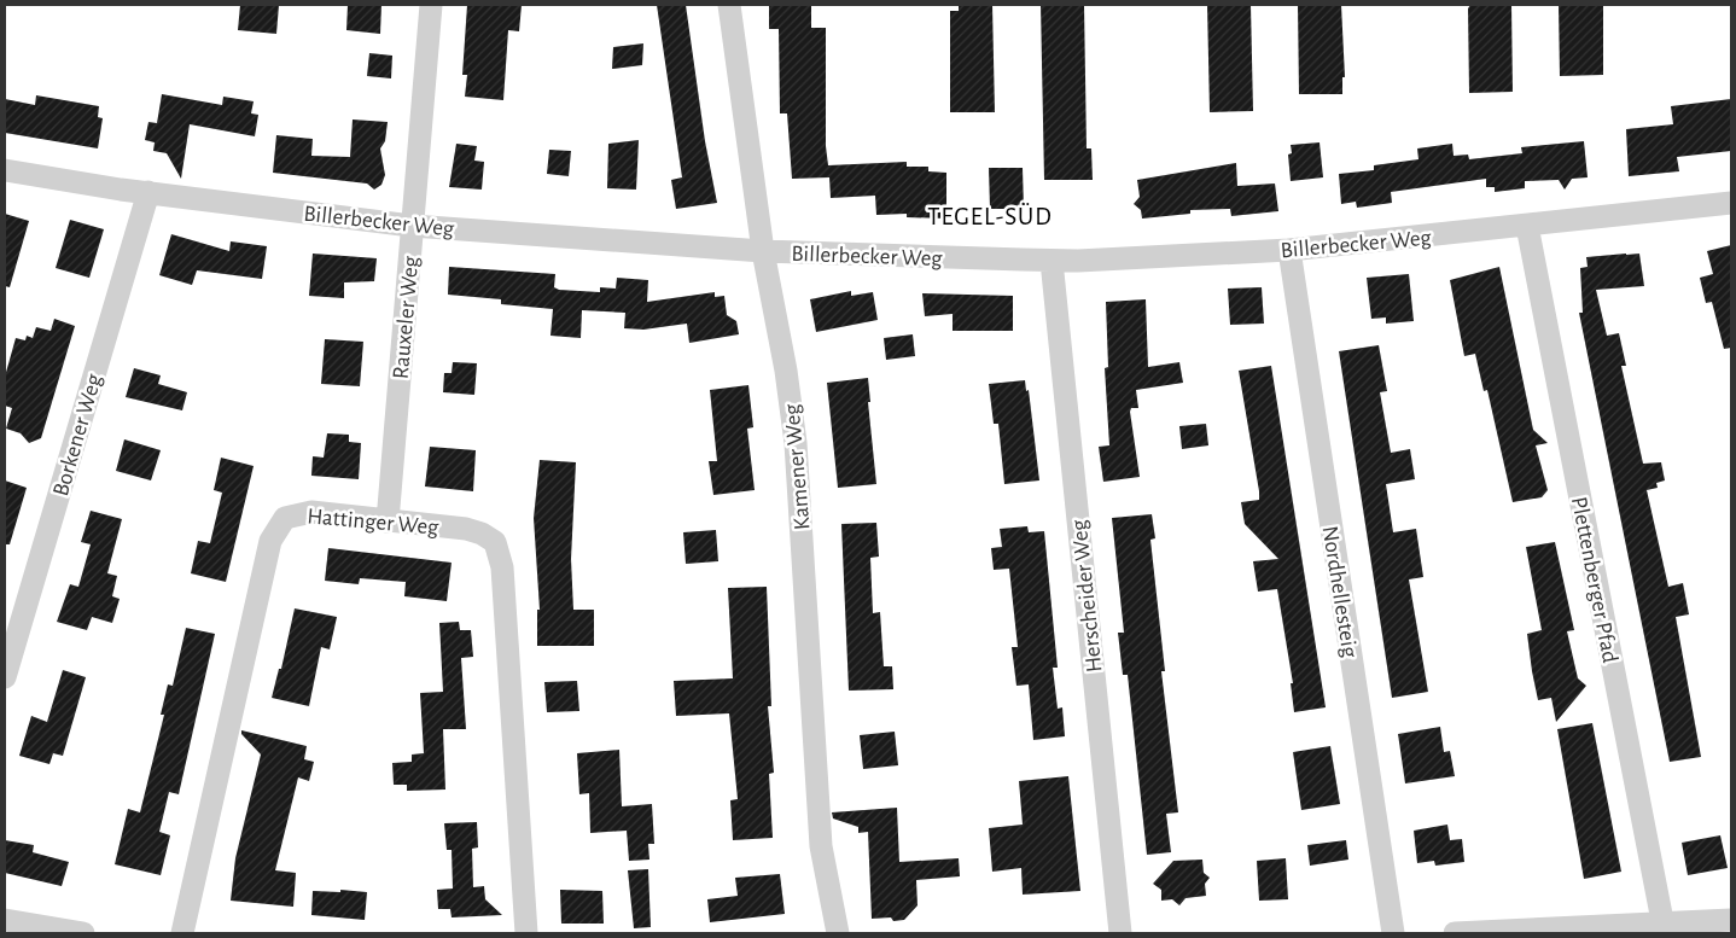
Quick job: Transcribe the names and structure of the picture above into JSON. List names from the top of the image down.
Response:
{
  "streets": {
    "street": [
      "Billerbecker Weg",
      "Rauxeler Weg",
      "Borkener Weg",
      "Kamener Weg",
      "Hattinger Weg",
      "Plettenberger Pfad",
      "Nordhellesteig",
      "Herscheider Weg"
    ]
  },
  "crossings": [
    ["Billerbecker Weg", "Rauxeler Weg"],
    ["Billerbecker Weg", "Borkener Weg"],
    ["Billerbecker Weg", "Kamener Weg"],
    ["Billerbecker Weg", "Plettenberger Pfad"],
    ["Billerbecker Weg", "Nordhellesteig"],
    ["Billerbecker Weg", "Herscheider Weg"],
    ["Rauxeler Weg", "Hattinger Weg"]
  ],
  "districts": ["TEGEL-SÜD"]
}
